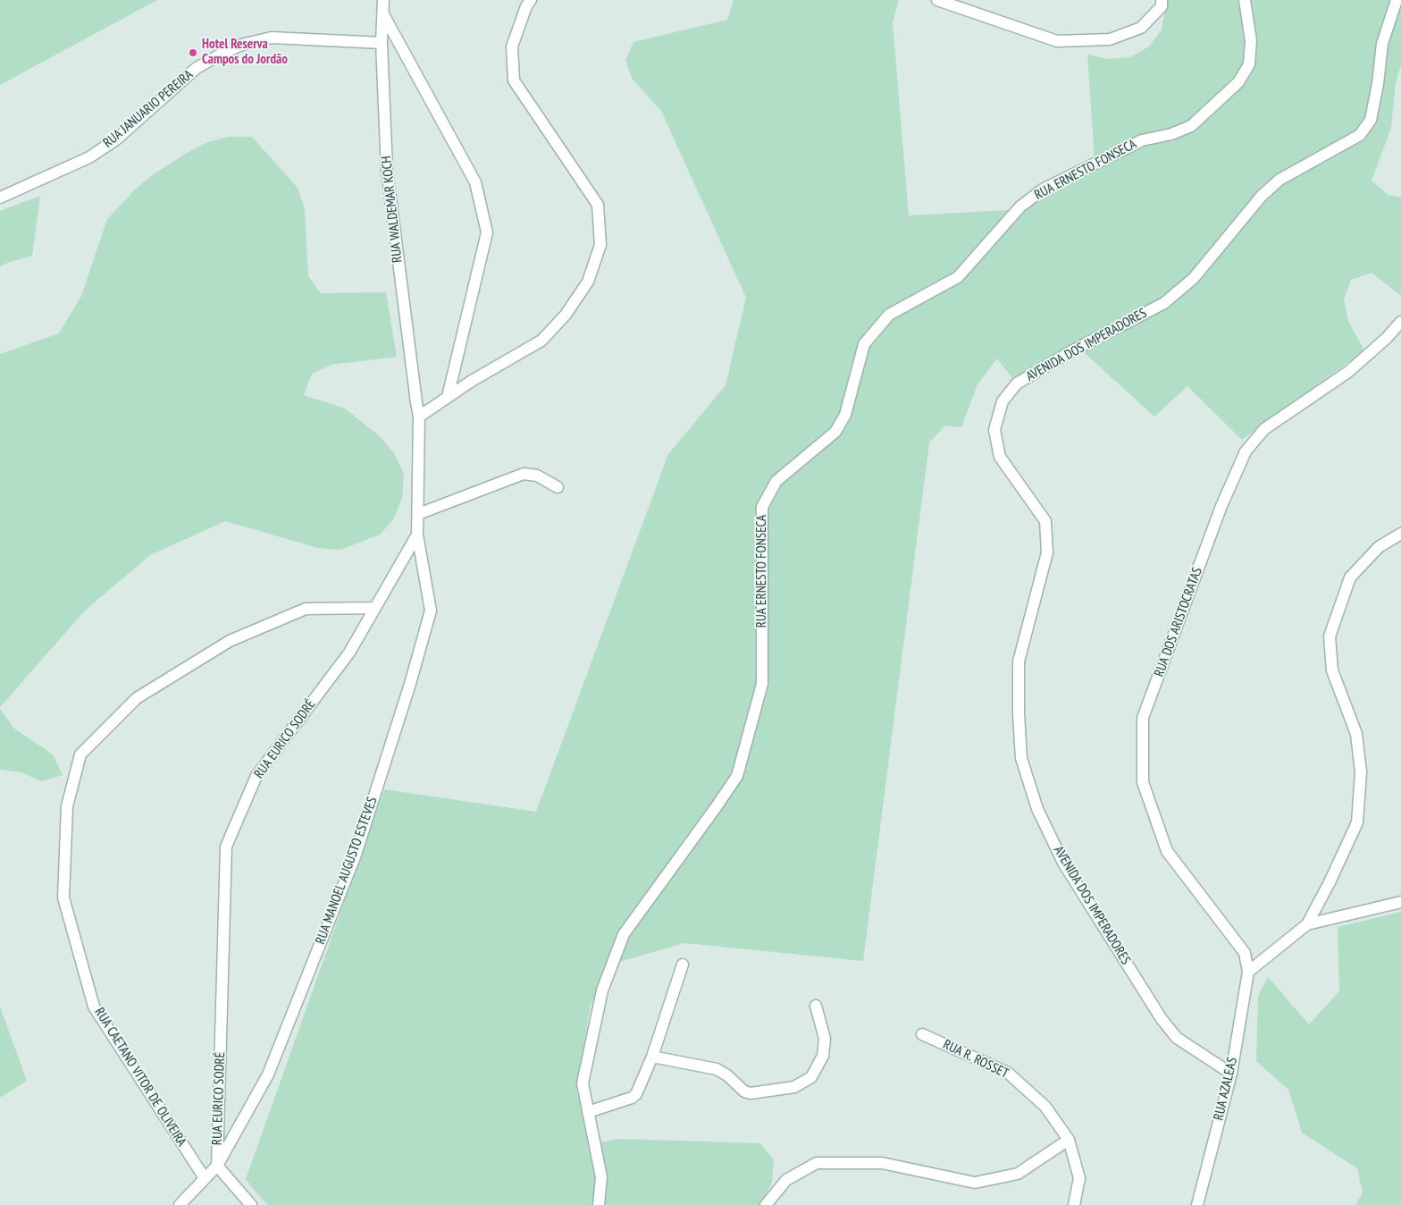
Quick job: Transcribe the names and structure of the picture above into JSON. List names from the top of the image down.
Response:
{
  "streets": {
    "street": [
      "RUA JANUARIO PEREIRA",
      "RUA ERNESTO FONSECA",
      "RUA WALDEMAR KOCH",
      "AVENIDA DOS IMPERADORES",
      "RUA DOS ARISTOCRATAS",
      "RUA EURICO SODRÉ",
      "RUA MANOEL AUGUSTO ESTEVES",
      "RUA R. ROSSET",
      "RUA CAETANO VITOR DE OLIVEIRA",
      "RUA AZALEAS"
    ]
  },
  "crossings": [
    ["RUA JANUARIO PEREIRA", "RUA WALDEMAR KOCH"],
    ["AVENIDA DOS IMPERADORES", "RUA AZALEAS"],
    ["RUA DOS ARISTOCRATAS", "RUA AZALEAS"],
    ["RUA EURICO SODRÉ", "RUA MANOEL AUGUSTO ESTEVES"],
    ["RUA EURICO SODRÉ", "RUA CAETANO VITOR DE OLIVEIRA"]
  ],
  "places": ["Hotel Reserva Campos do Jordão"]
}
